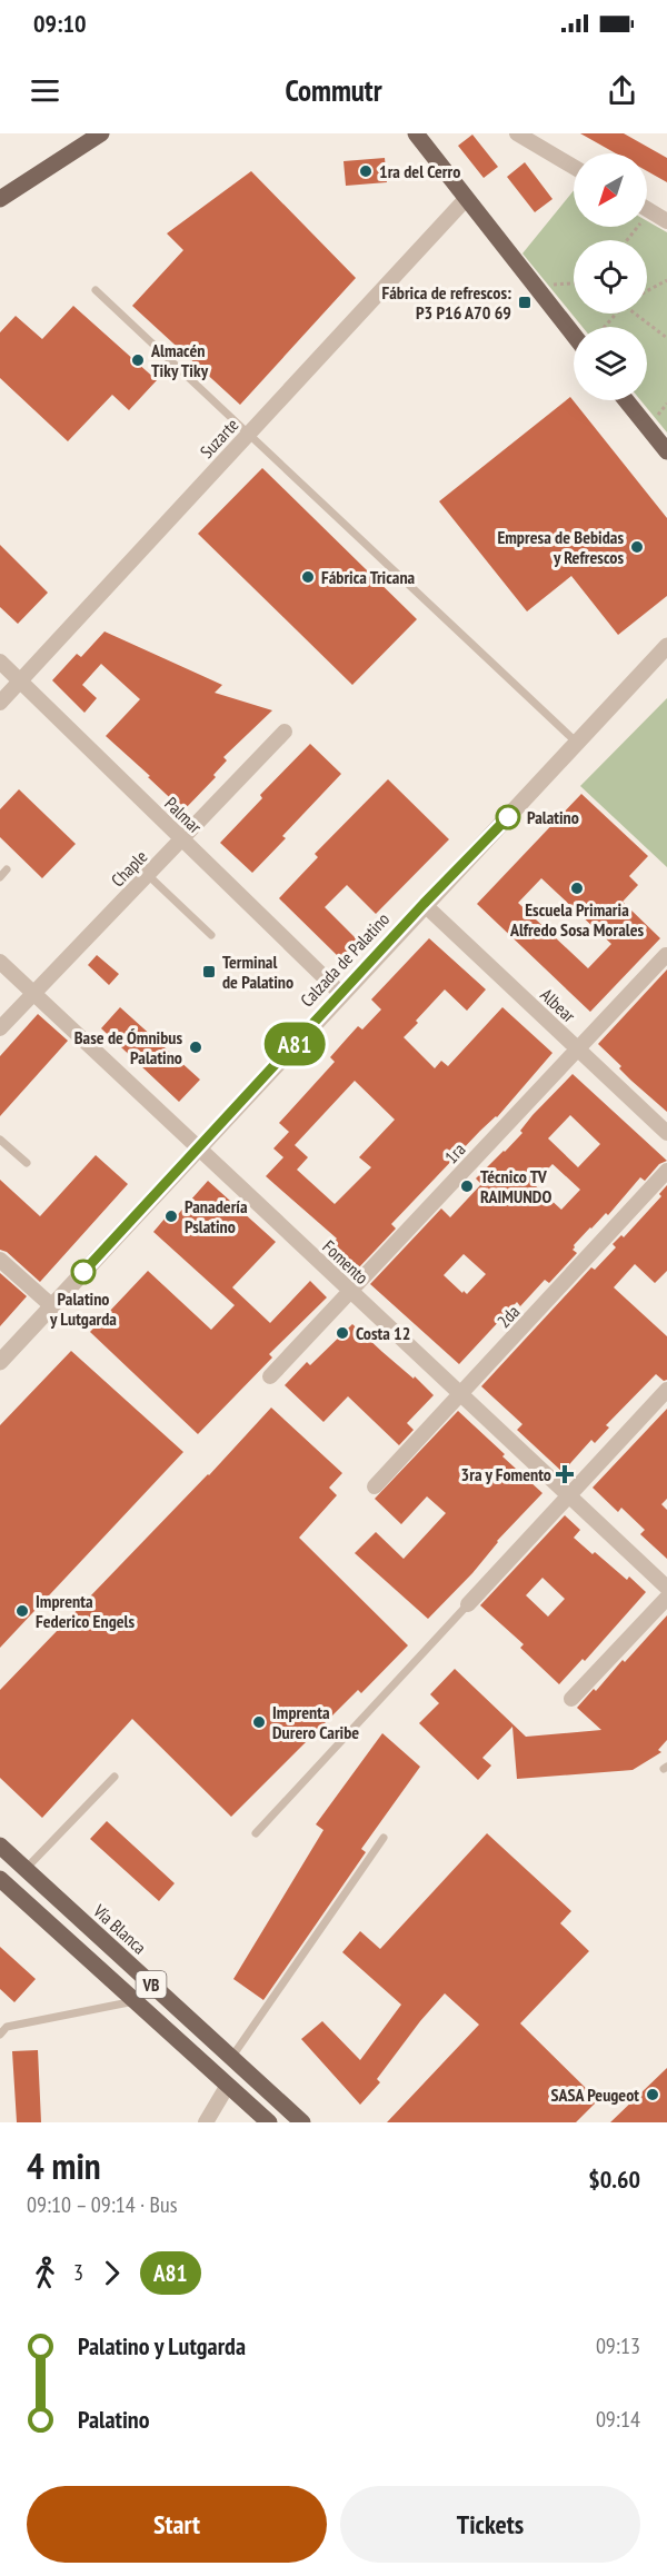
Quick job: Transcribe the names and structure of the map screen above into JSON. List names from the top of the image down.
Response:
{
  "streets": {
    "main road": ["Vía Blanca", "VB"],
    "street": [
      "Suzarte",
      "Palmar",
      "Chaple",
      "Calzada de Palatino",
      "Albear",
      "1ra",
      "Fomento",
      "2da"
    ]
  },
  "crossings": [
    ["Suzarte", "Palmar"],
    ["Palmar", "Chaple"],
    ["Palmar", "Calzada de Palatino"],
    ["Chaple", "Fomento"],
    ["Calzada de Palatino", "Albear"],
    ["Calzada de Palatino", "Fomento"],
    ["Albear", "1ra"],
    ["1ra", "Fomento"],
    ["Fomento", "2da"]
  ],
  "places": {
    "other": [
      "1ra del Cerro",
      "Almacén Tiky Tiky",
      "Empresa de Bebidas y Refrescos",
      "Fábrica Tricana",
      "Palatino",
      "Escuela Primaria Alfredo Sosa Morales",
      "Base de Ómnibus Palatino",
      "Técnico TV RAIMUNDO",
      "Panadería Pslatino",
      "Palatino y Lutgarda",
      "Costa 12",
      "Imprenta Federico Engels",
      "Imprenta Durero Caribe",
      "SASA Peugeot"
    ],
    "transit": ["Fábrica de refrescos: P3 P16 A70 69", "Terminal de Palatino"],
    "health": ["3ra y Fomento"]
  },
  "lines": ["bus line A81"],
  "north": "bottom left",
  "page": {
    "status": "09:10",
    "header": "Commutr",
    "on_map": "A81",
    "heading": ["4 min", "09:10 – 09:14 · Bus", "$0.60"],
    "legs": ["3", "A81"],
    "list": [
      {
        "name": "Palatino y Lutgarda",
        "value": "09:13"
      },
      {
        "name": "Palatino",
        "value": "09:14"
      }
    ],
    "buttons": ["Start", "Tickets"]
  }
}
